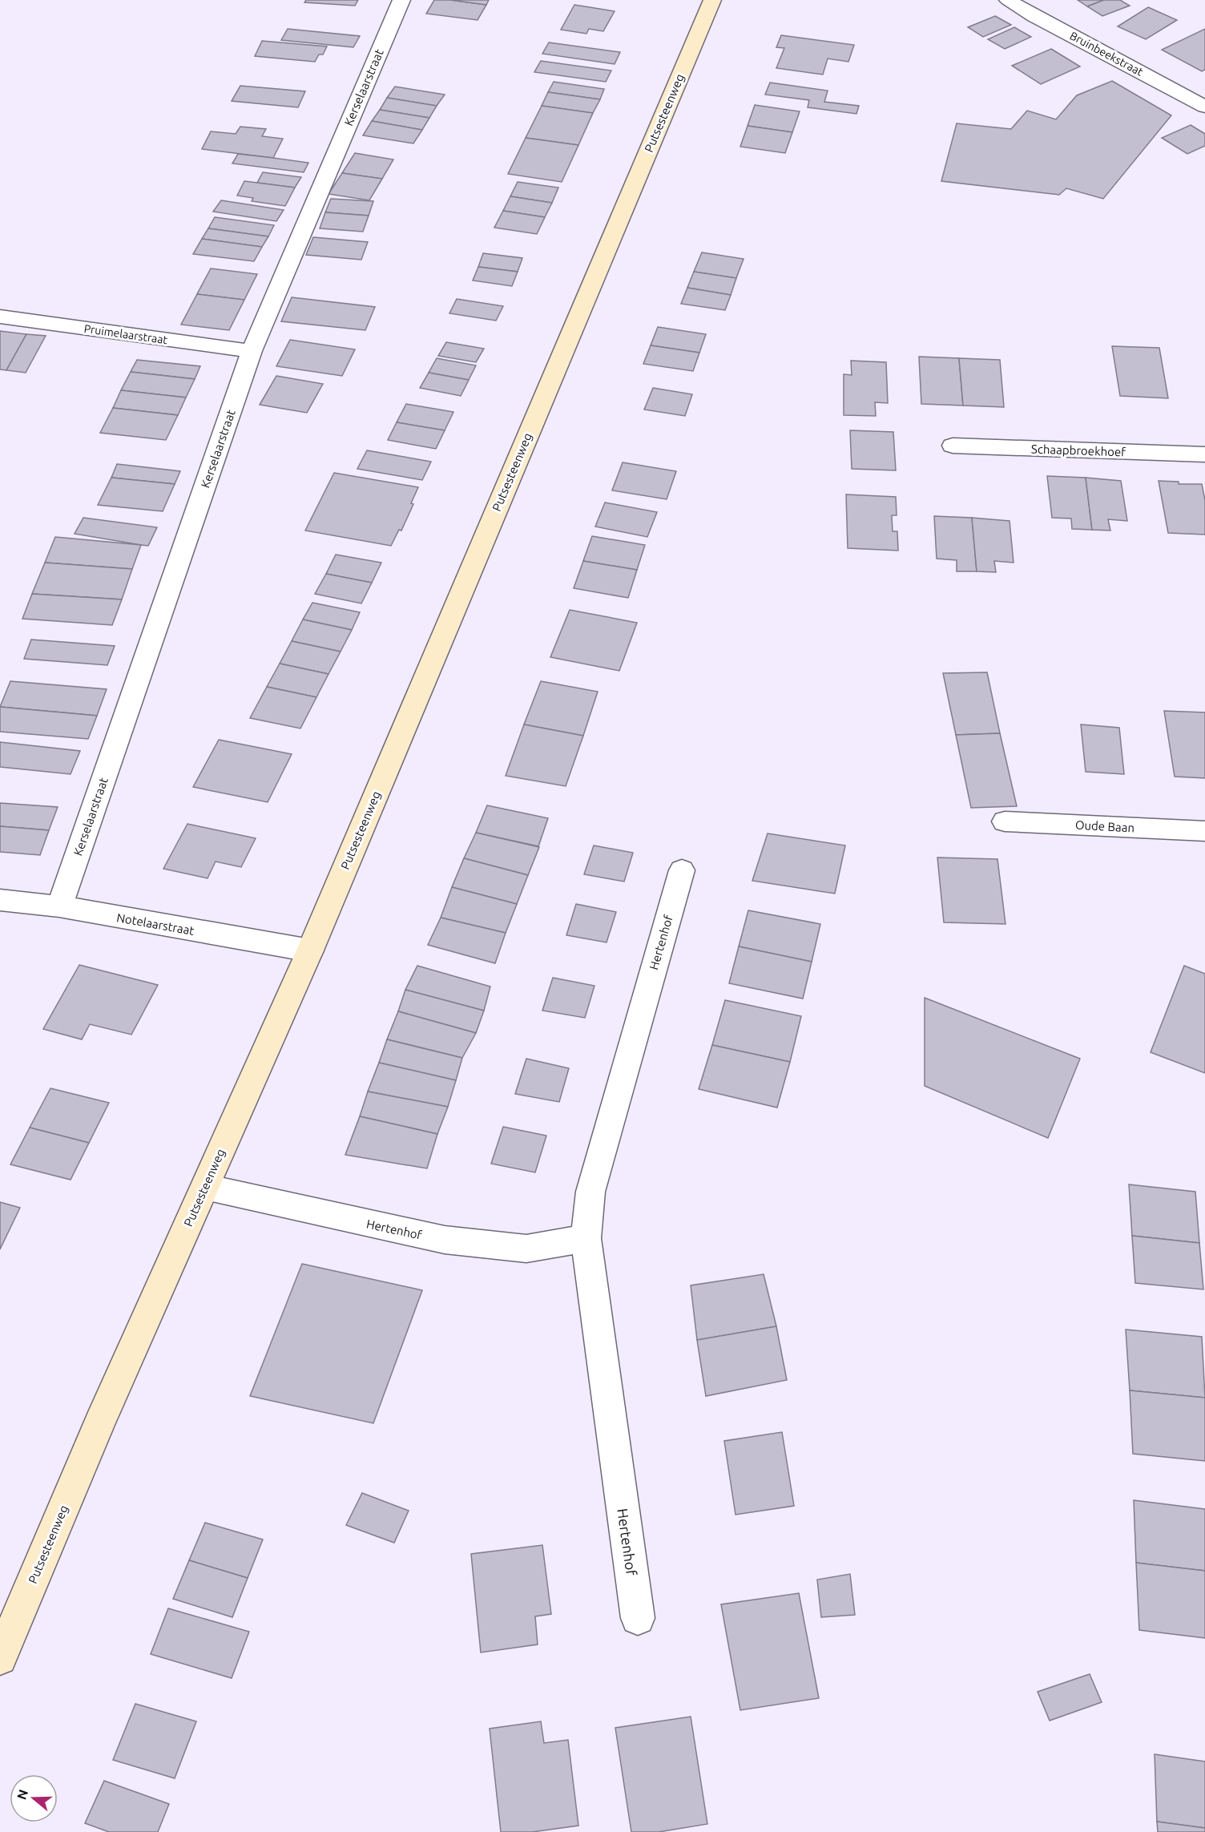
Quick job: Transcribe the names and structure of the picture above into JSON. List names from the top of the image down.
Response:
{
  "streets": {
    "main road": ["Putsesteenweg"],
    "street": [
      "Bruinbeekstraat",
      "Kerselaarstraat",
      "Pruimelaarstraat",
      "Schaapbroekhoef",
      "Oude Baan",
      "Notelaarstraat",
      "Hertenhof"
    ]
  },
  "crossings": [
    ["Kerselaarstraat", "Pruimelaarstraat"],
    ["Kerselaarstraat", "Notelaarstraat"],
    ["Putsesteenweg", "Notelaarstraat"],
    ["Putsesteenweg", "Hertenhof"]
  ],
  "north": "left"
}
